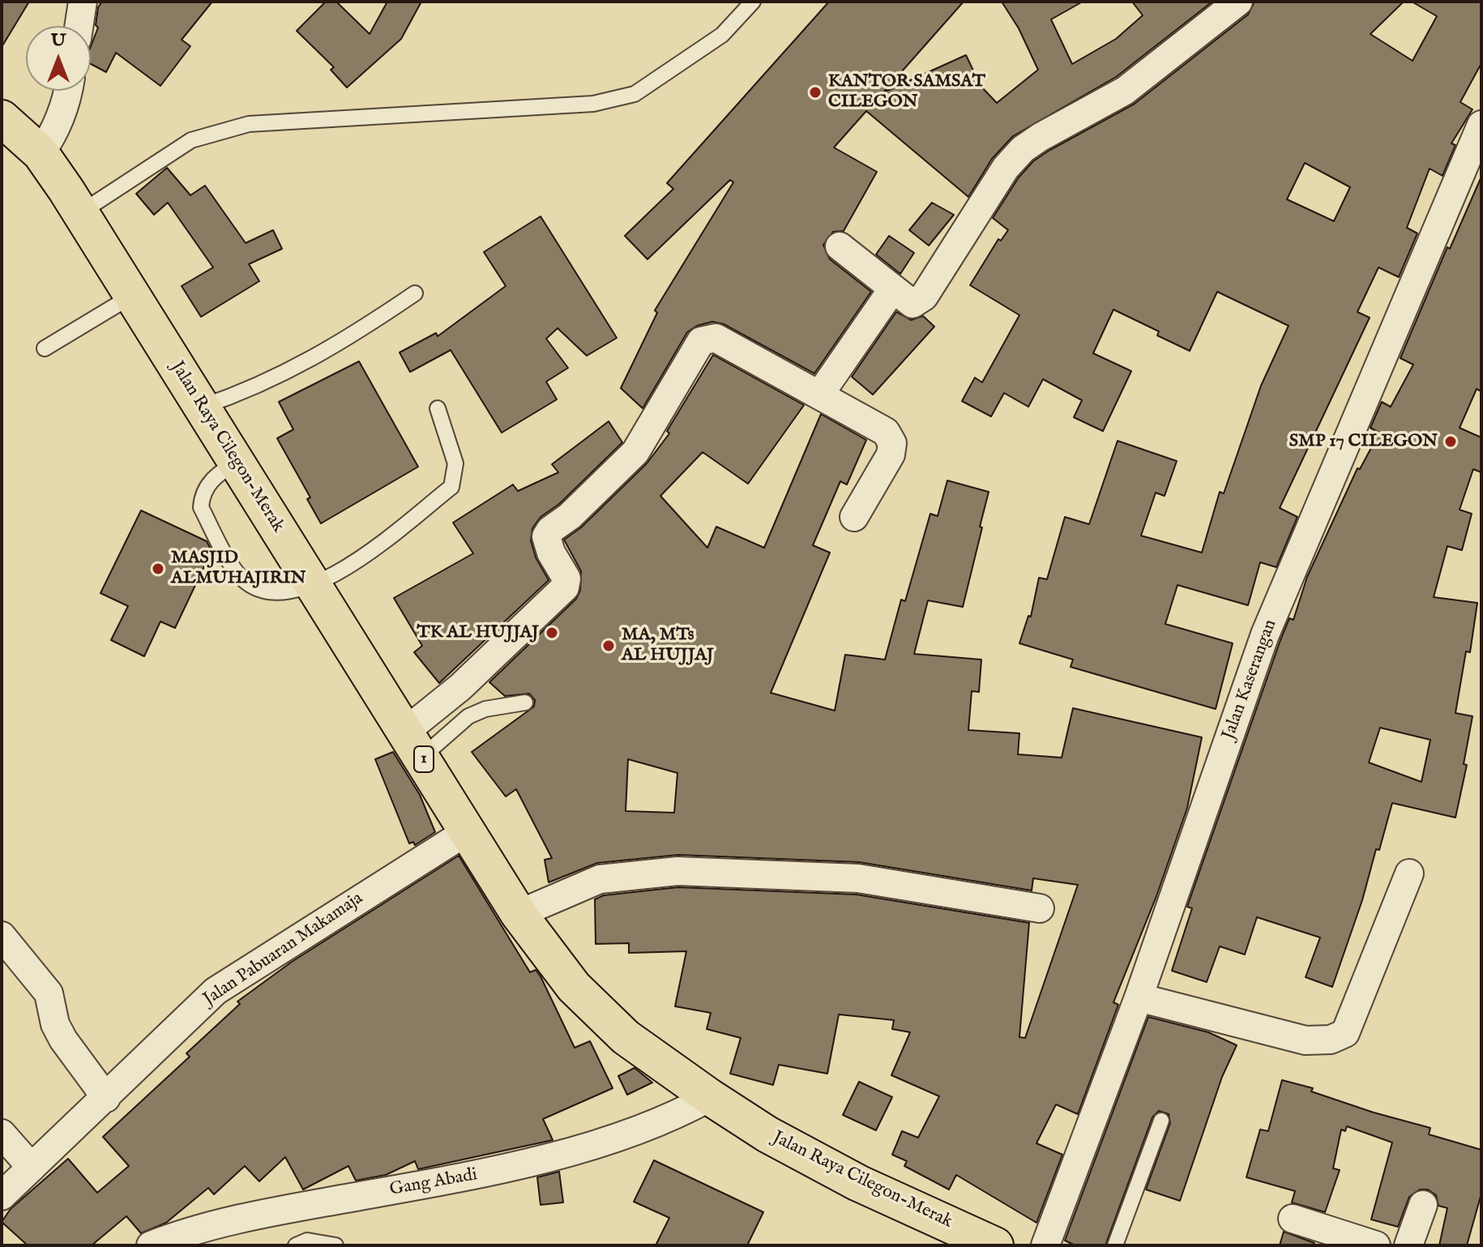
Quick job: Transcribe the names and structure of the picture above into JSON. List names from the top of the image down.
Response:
{
  "streets": {
    "highway": ["Jalan Raya Cilegon-Merak", "1"],
    "street": ["Jalan Kaserangan", "Jalan Pabuaran Makamaja", "Gang Abadi"]
  },
  "crossings": [
    ["Jalan Raya Cilegon-Merak", "Jalan Pabuaran Makamaja"],
    ["Jalan Raya Cilegon-Merak", "Gang Abadi"]
  ],
  "places": [
    "KANTOR SAMSAT CILEGON",
    "SMP 17 CILEGON",
    "MASJID ALMUHAJIRIN",
    "TK AL HUJJAJ",
    "MA, MTs AL HUJJAJ"
  ],
  "north": "top"
}
